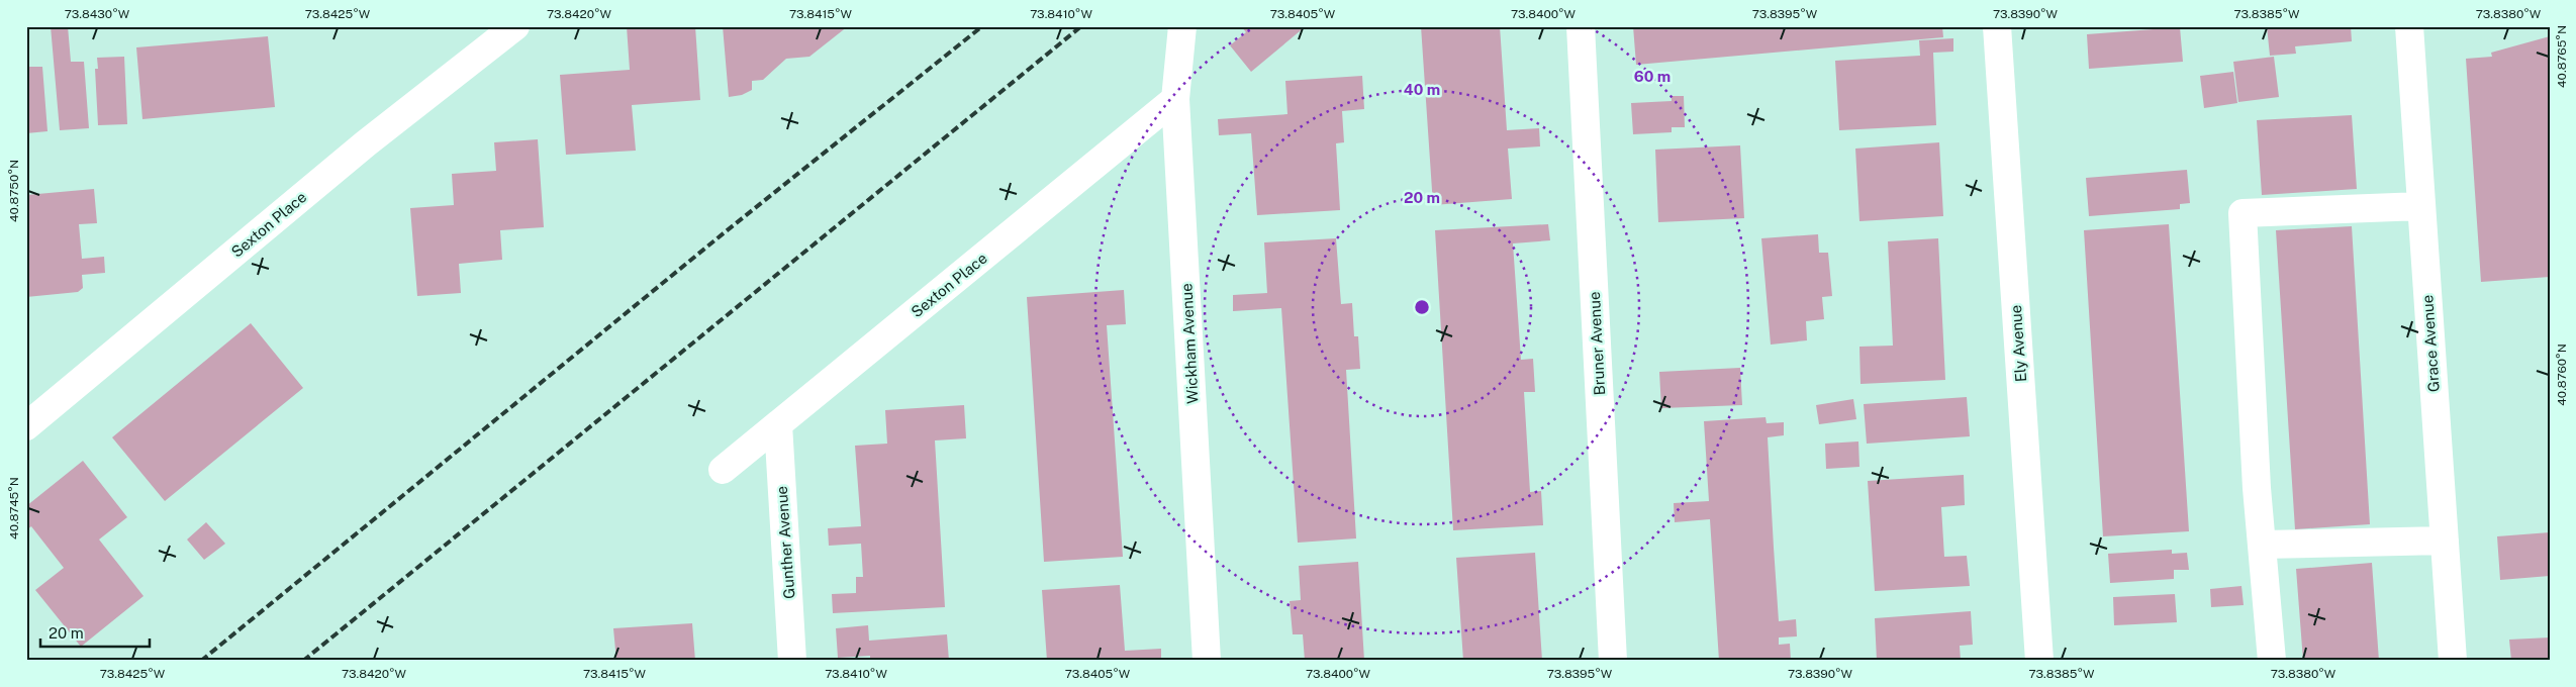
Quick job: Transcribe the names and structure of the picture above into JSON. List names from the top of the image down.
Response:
{
  "streets": {
    "street": [
      "Sexton Place",
      "Wickham Avenue",
      "Bruner Avenue",
      "Ely Avenue",
      "Grace Avenue",
      "Gunther Avenue"
    ]
  },
  "crossings": [
    ["Sexton Place", "Wickham Avenue"],
    ["Sexton Place", "Gunther Avenue"]
  ],
  "scale_bar": "20 m",
  "coordinates": [
    "73.8430°W",
    "73.8425°W",
    "73.8420°W",
    "73.8415°W",
    "73.8410°W",
    "73.8405°W",
    "73.8400°W",
    "73.8395°W",
    "73.8390°W",
    "73.8385°W",
    "73.8380°W",
    "40.8765°N",
    "40.8750°N",
    "40.8760°N",
    "40.8745°N"
  ],
  "rings": ["60 m", "40 m", "20 m"]
}
